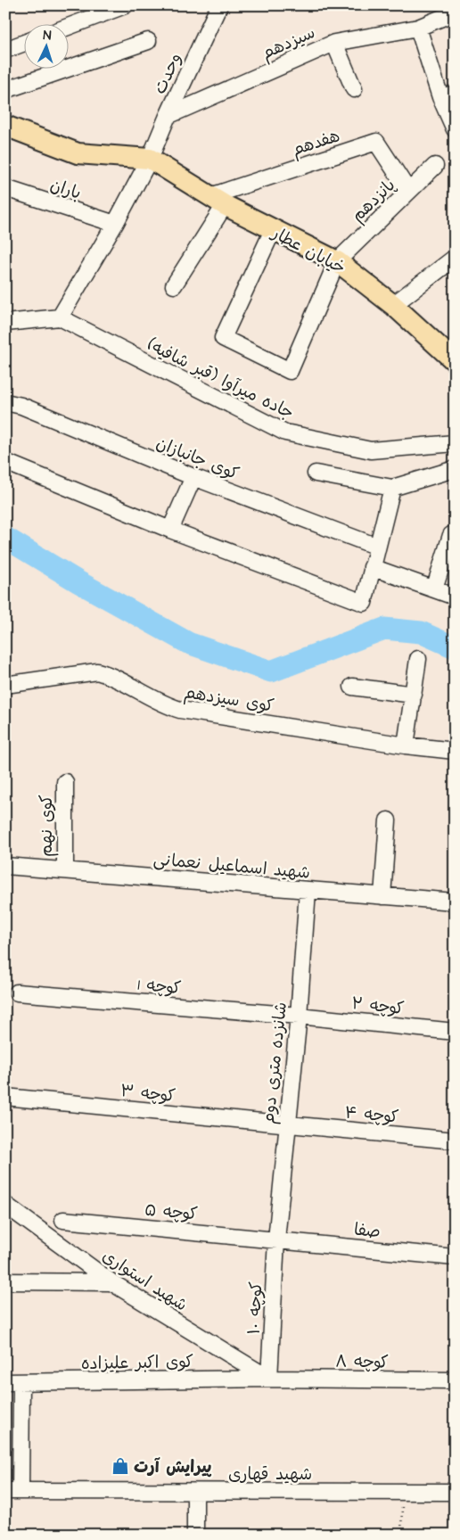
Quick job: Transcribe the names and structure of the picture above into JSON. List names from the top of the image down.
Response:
{
  "streets": {
    "main road": ["خیابان عطار"],
    "street": [
      "سیزدهم",
      "وحدت",
      "هفدهم",
      "باران",
      "پانزدهم",
      "جاده میرآوا (قبر شافیه)",
      "کوی جانبازان",
      "کوی سیزدهم",
      "کوی نهم",
      "شهید اسماعیل نعمانی",
      "کوچه 1",
      "کوچه ۲",
      "شانزده متری دوم",
      "کوچه ۳",
      "کوچه ۴",
      "کوچه ۵",
      "صفا",
      "شهید استواری",
      "کوچه ۱۰",
      "کوچه ۸",
      "کوی اکبر علیزاده",
      "شهید قهاری"
    ]
  },
  "crossings": [
    ["سیزدهم", "وحدت"],
    ["وحدت", "باران"],
    ["وحدت", "خیابان عطار"],
    ["وحدت", "جاده میرآوا (قبر شافیه)"],
    ["هفدهم", "پانزدهم"],
    ["هفدهم", "خیابان عطار"],
    ["پانزدهم", "خیابان عطار"],
    ["کوی نهم", "شهید اسماعیل نعمانی"],
    ["شهید اسماعیل نعمانی", "شانزده متری دوم"],
    ["کوچه 1", "کوچه ۲"],
    ["کوچه 1", "شانزده متری دوم"],
    ["کوچه ۲", "شانزده متری دوم"],
    ["شانزده متری دوم", "کوچه ۳"],
    ["شانزده متری دوم", "کوچه ۴"],
    ["شانزده متری دوم", "کوچه ۵"],
    ["شانزده متری دوم", "صفا"],
    ["شانزده متری دوم", "کوچه ۱۰"],
    ["کوچه ۳", "کوچه ۴"],
    ["کوچه ۵", "صفا"],
    ["کوچه ۵", "کوچه ۱۰"],
    ["صفا", "کوچه ۱۰"],
    ["شهید استواری", "کوچه ۱۰"],
    ["شهید استواری", "کوچه ۸"],
    ["شهید استواری", "کوی اکبر علیزاده"],
    ["کوچه ۱۰", "کوچه ۸"],
    ["کوچه ۱۰", "کوی اکبر علیزاده"],
    ["کوچه ۸", "کوی اکبر علیزاده"]
  ],
  "places": {
    "shop": ["پیرایش آرت"]
  },
  "north": "top"
}
